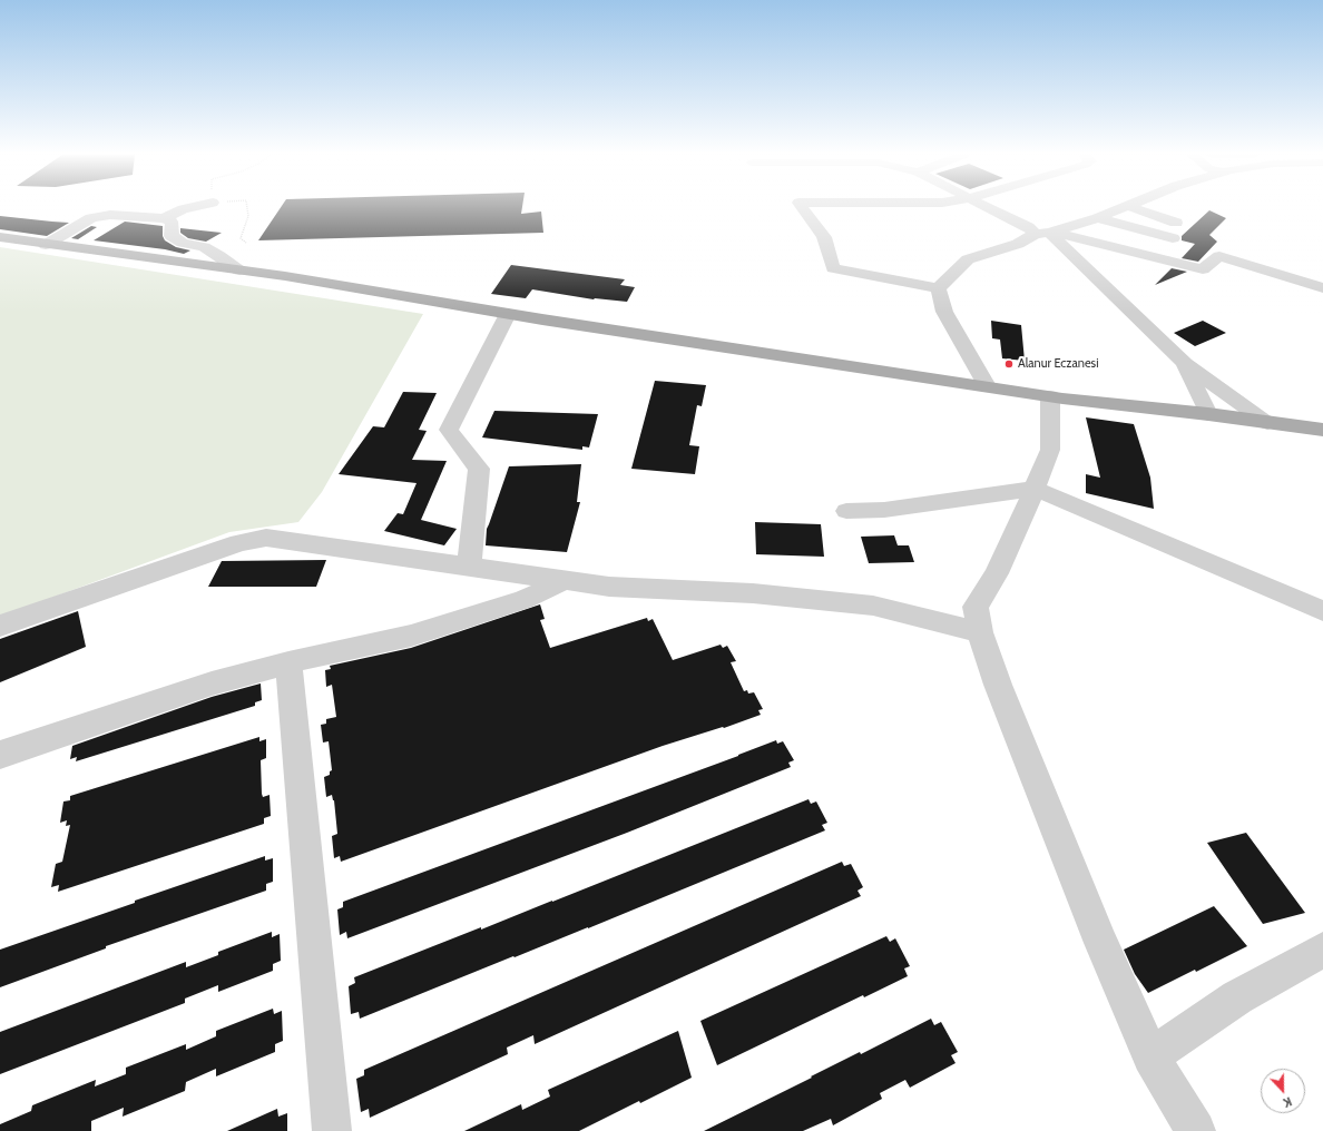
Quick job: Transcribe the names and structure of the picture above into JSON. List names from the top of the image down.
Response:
{
  "places": ["Alanur Eczanesi"],
  "north": "bottom"
}
